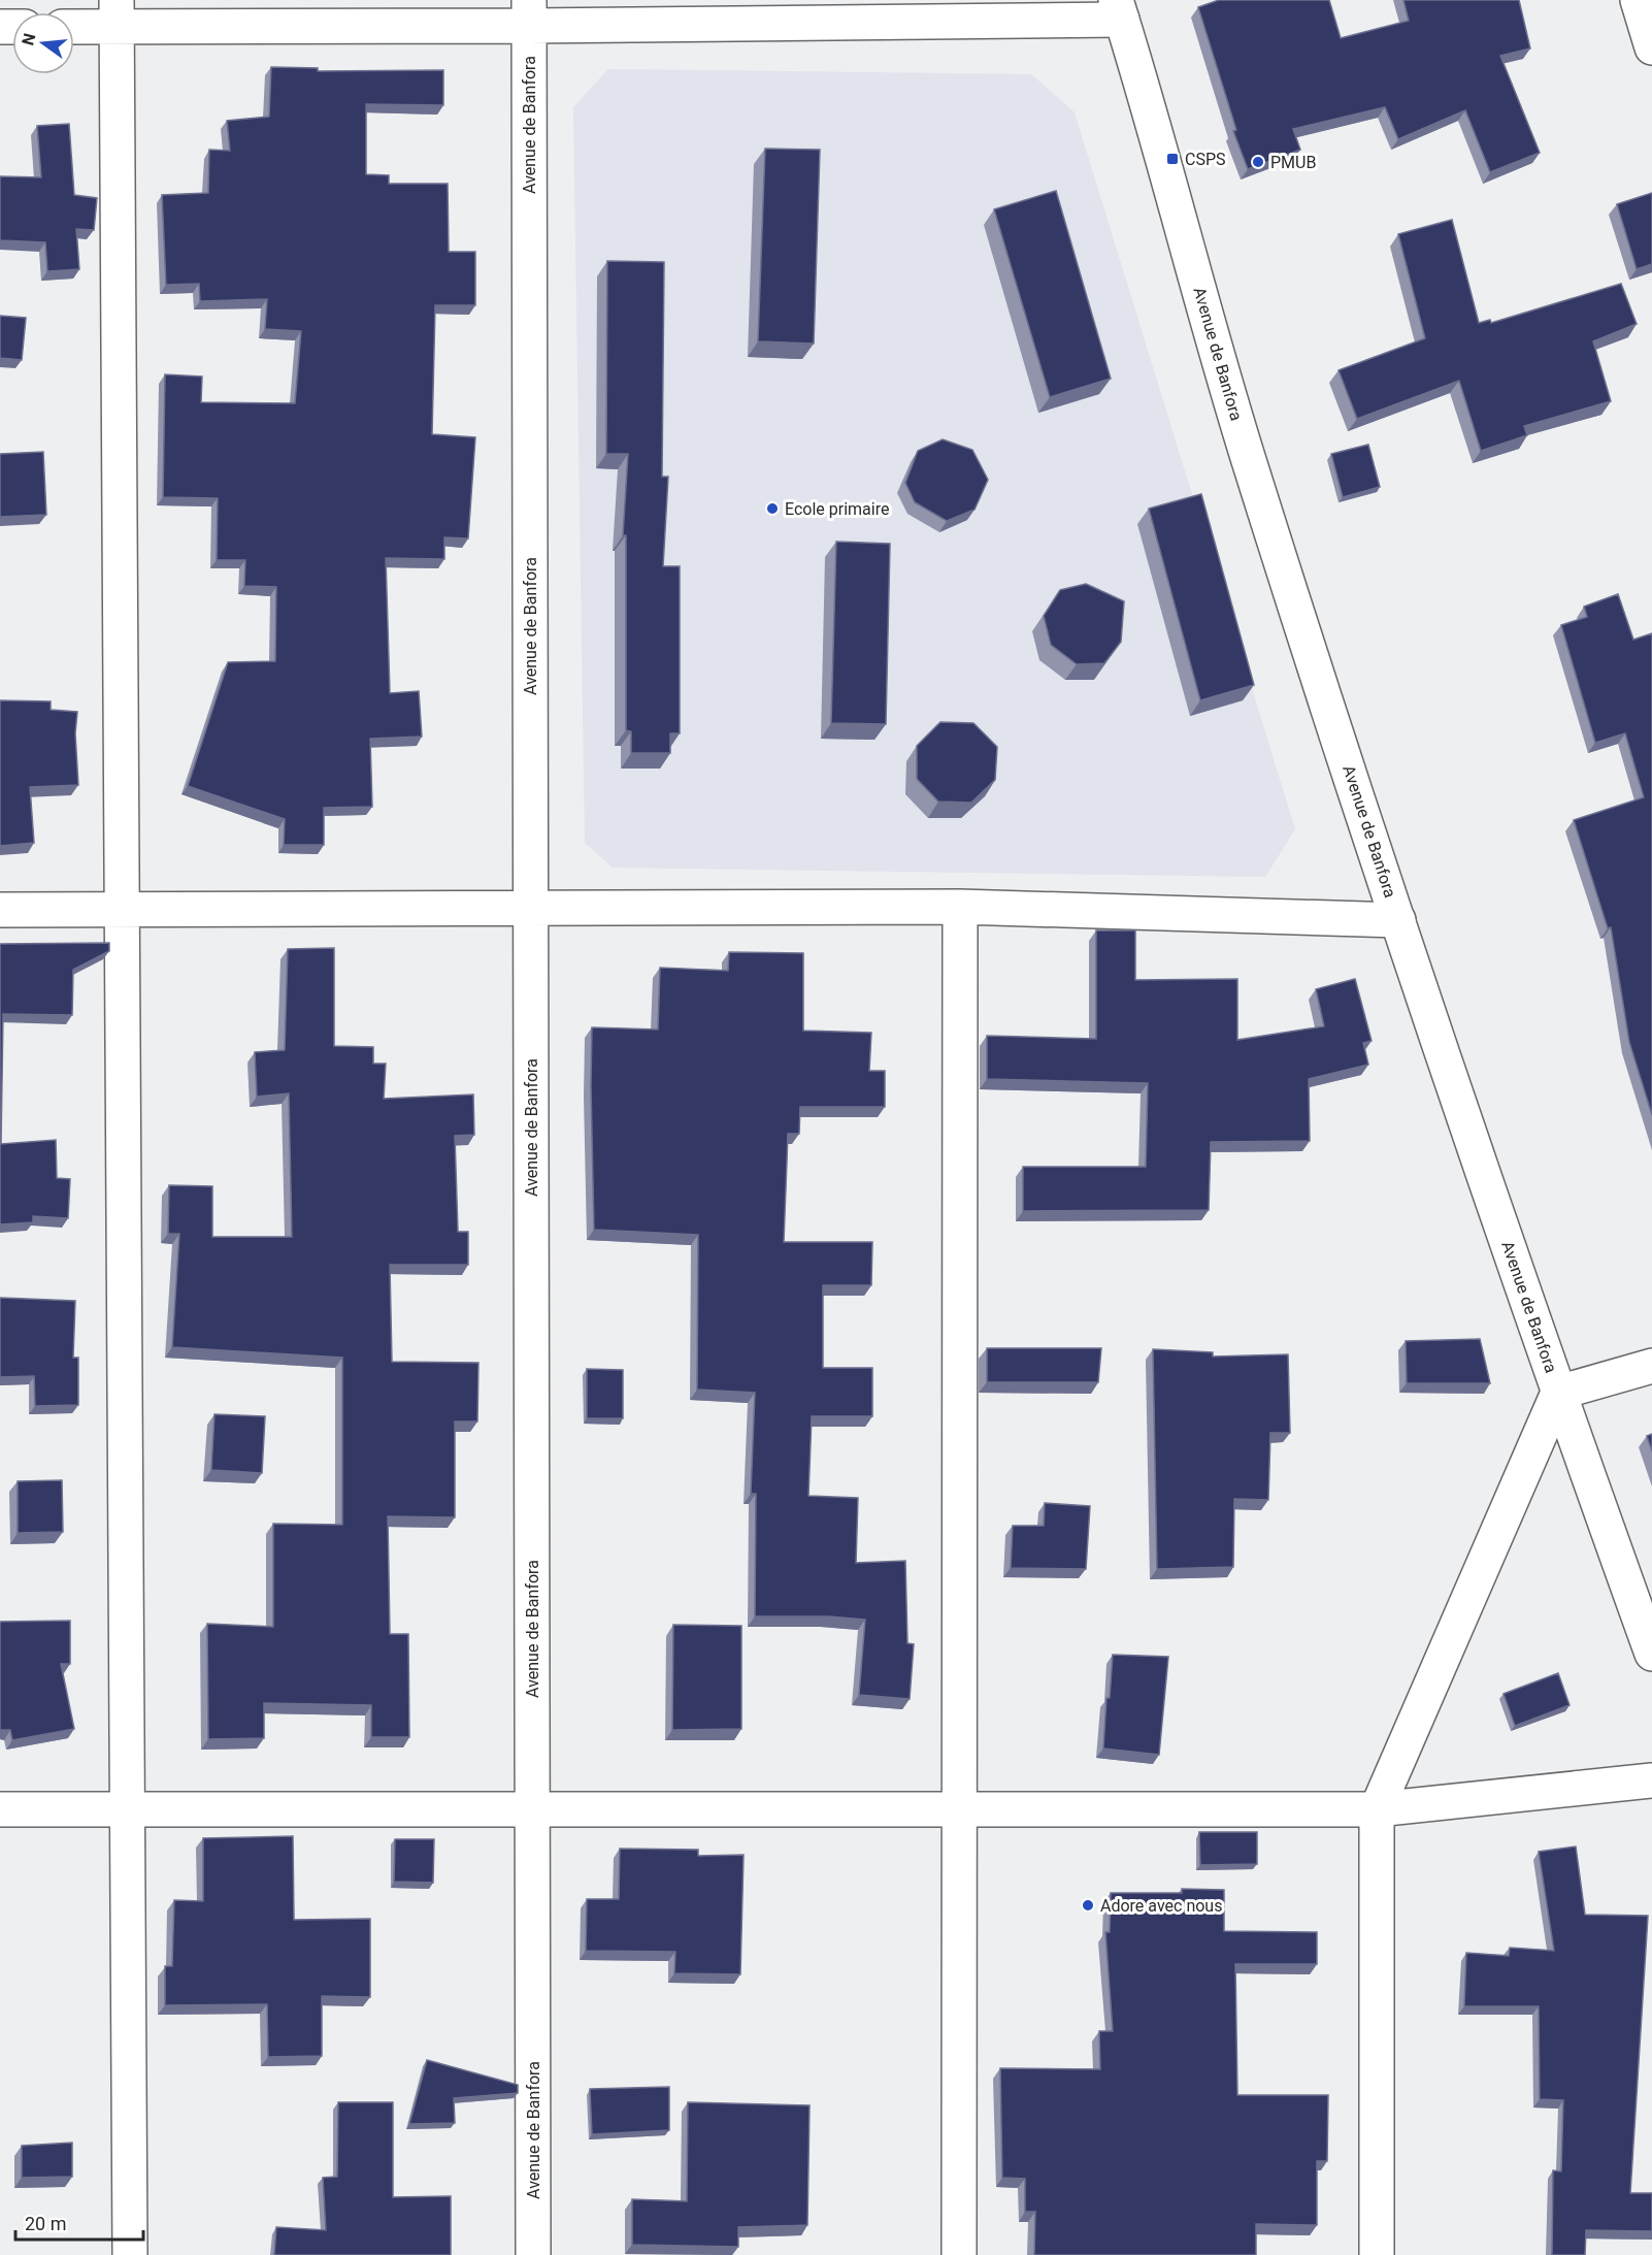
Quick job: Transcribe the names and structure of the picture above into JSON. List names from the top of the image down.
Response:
{
  "streets": {
    "street": ["Avenue de Banfora"]
  },
  "places": {
    "transit": ["CSPS"],
    "other": ["PMUB", "Ecole primaire", "Adore avec nous"]
  },
  "scale_bar": "20 m",
  "north": "left"
}
